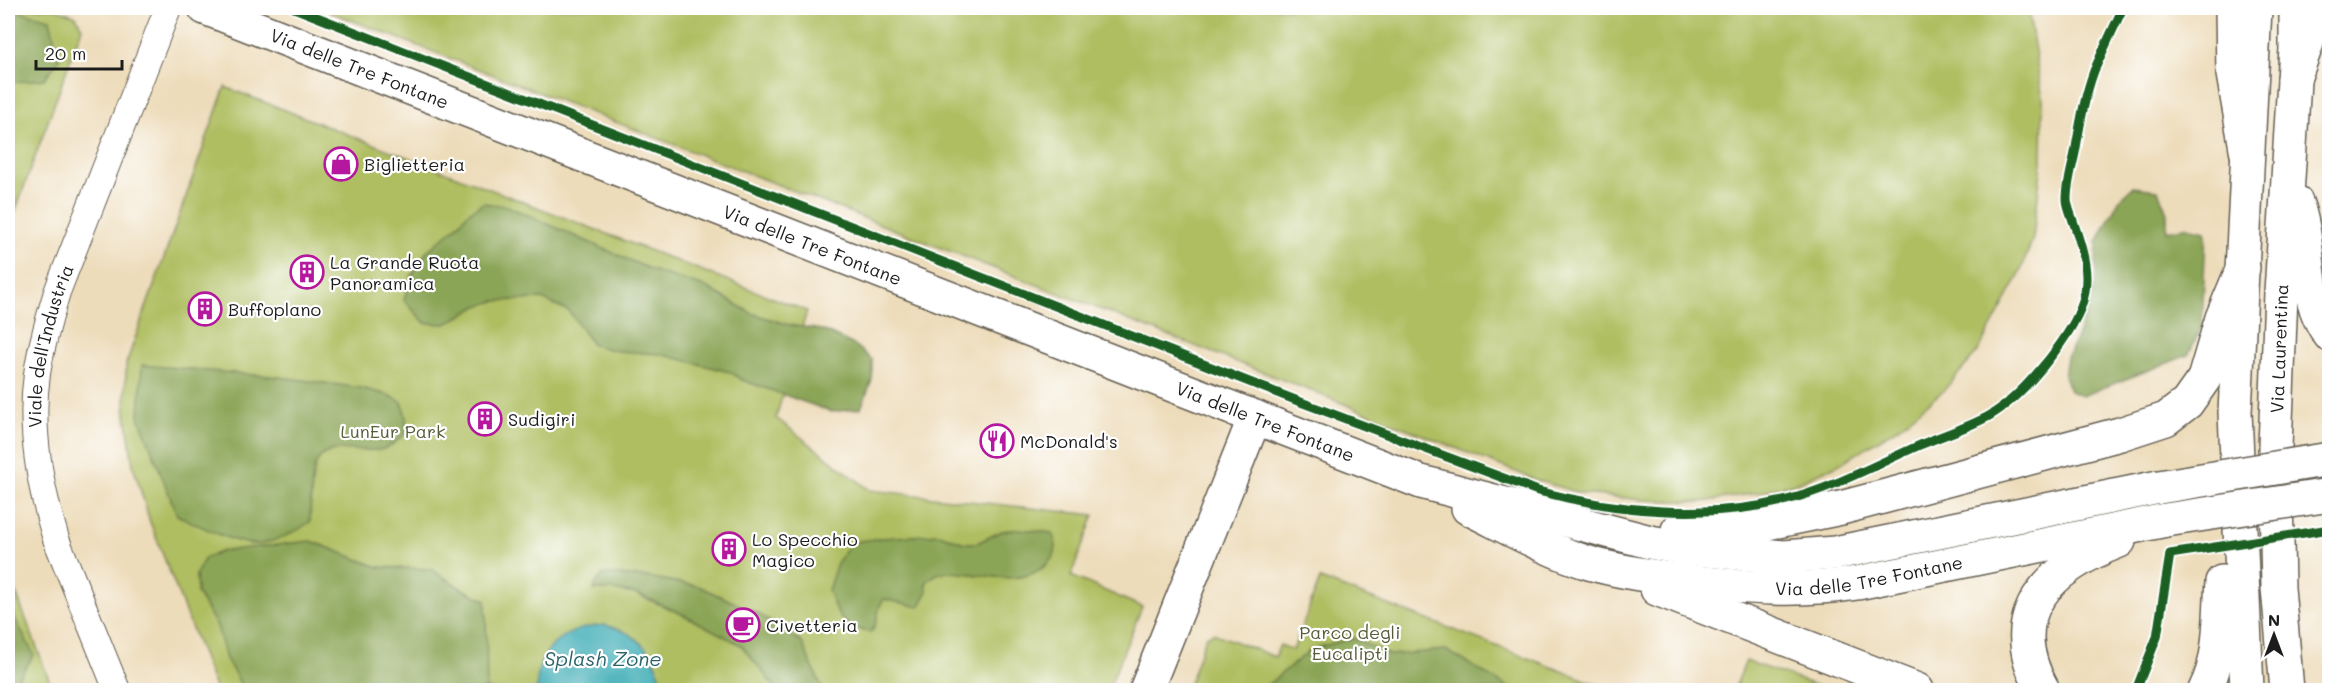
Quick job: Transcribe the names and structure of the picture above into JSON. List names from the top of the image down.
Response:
{
  "streets": {
    "main road": ["Via delle Tre Fontane", "Via Laurentina"],
    "street": ["Viale dell'Industria"]
  },
  "water": ["Splash Zone"],
  "parks": ["LunEur Park", "Parco degli Eucalipti"],
  "places": {
    "shop": ["Biglietteria"],
    "building": [
      "La Grande Ruota Panoramica",
      "Buffoplano",
      "Sudigiri",
      "Lo Specchio Magico"
    ],
    "restaurant": ["McDonald's"],
    "cafe": ["Civetteria"]
  },
  "scale_bar": "20 m",
  "north": "top"
}
